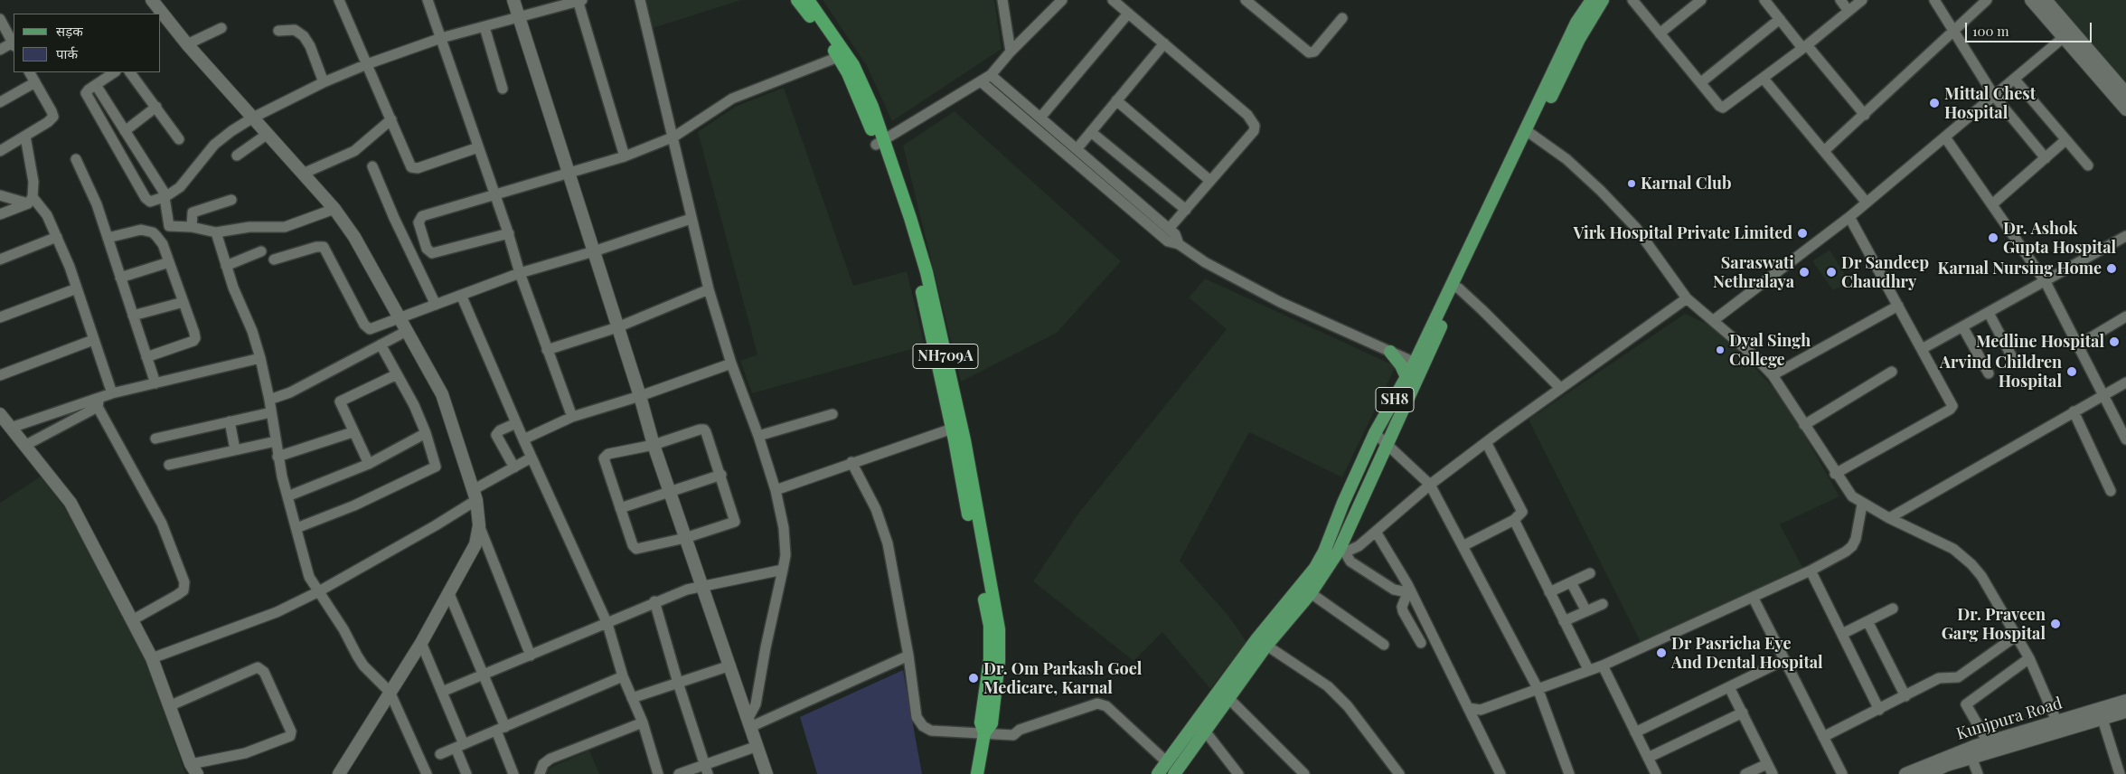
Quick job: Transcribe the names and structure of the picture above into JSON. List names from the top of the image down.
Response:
{
  "streets": {
    "highway": ["NH709A"],
    "main road": ["SH8"],
    "street": ["Kunjpura Road"]
  },
  "places": [
    "Mittal Chest Hospital",
    "Karnal Club",
    "Virk Hospital Private Limited",
    "Dr. Ashok Gupta Hospital",
    "Karnal Nursing Home",
    "Saraswati Nethralaya",
    "Dr Sandeep Chaudhry",
    "Medline Hospital",
    "Dyal Singh College",
    "Arvind Children Hospital",
    "Dr. Praveen Garg Hospital",
    "Dr Pasricha Eye And Dental Hospital",
    "Dr. Om Parkash Goel Medicare, Karnal"
  ],
  "legend": ["सड़क", "पार्क"],
  "scale_bar": "100 m"
}
